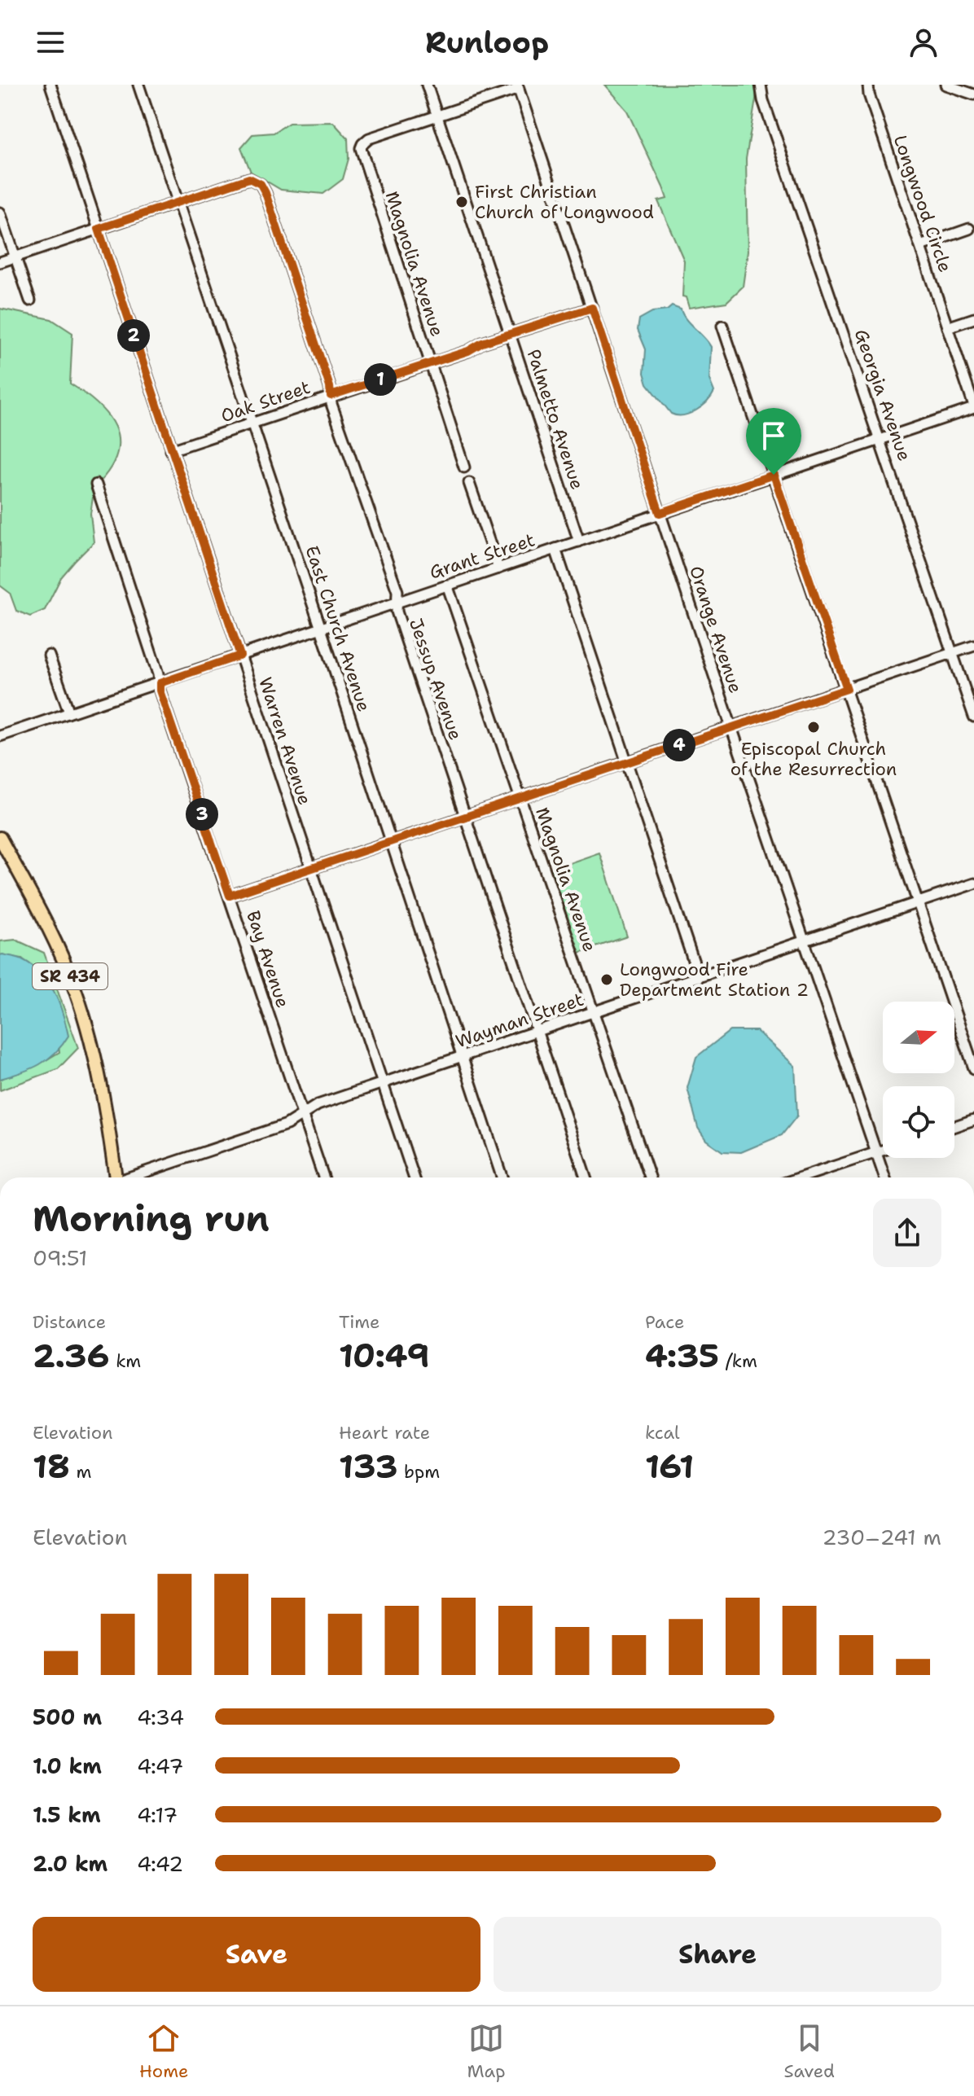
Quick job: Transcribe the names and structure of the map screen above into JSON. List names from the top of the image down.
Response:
{
  "streets": {
    "main road": ["SR 434"],
    "street": [
      "Longwood Circle",
      "Magnolia Avenue",
      "Georgia Avenue",
      "Oak Street",
      "Palmetto Avenue",
      "Grant Street",
      "East Church Avenue",
      "Orange Avenue",
      "Jessup Avenue",
      "Warren Avenue",
      "Bay Avenue",
      "Wayman Street"
    ]
  },
  "crossings": [
    ["Longwood Circle", "Grant Street"],
    ["Magnolia Avenue", "Oak Street"],
    ["Magnolia Avenue", "Palmetto Avenue"],
    ["Magnolia Avenue", "Grant Street"],
    ["Magnolia Avenue", "Wayman Street"],
    ["Georgia Avenue", "Grant Street"],
    ["Oak Street", "Palmetto Avenue"],
    ["Oak Street", "East Church Avenue"],
    ["Oak Street", "Orange Avenue"],
    ["Oak Street", "Jessup Avenue"],
    ["Oak Street", "Warren Avenue"],
    ["Palmetto Avenue", "Grant Street"],
    ["Grant Street", "East Church Avenue"],
    ["Grant Street", "Orange Avenue"],
    ["Grant Street", "Jessup Avenue"],
    ["Grant Street", "Warren Avenue"],
    ["Grant Street", "Bay Avenue"],
    ["East Church Avenue", "Jessup Avenue"],
    ["East Church Avenue", "Wayman Street"],
    ["Orange Avenue", "Wayman Street"],
    ["Jessup Avenue", "Wayman Street"],
    ["Warren Avenue", "Wayman Street"],
    ["Bay Avenue", "Wayman Street"]
  ],
  "places": ["First Christian Church of Longwood", "Episcopal Church of the Resurrection", "Longwood Fire Department Station 2"],
  "north": "right",
  "page": {
    "header": "Runloop",
    "pins": [
      "2",
      "1",
      "4",
      "3"
    ],
    "heading": ["Morning run", "09:51"],
    "stats": [
      ["Distance", "2.36 km"],
      ["Time", "10:49"],
      ["Pace", "4:35 /km"],
      ["Elevation", "18 m"],
      ["Heart rate", "133 bpm"],
      ["kcal", "161"]
    ],
    "chart": ["Elevation", "230–241 m"],
    "list": [
      {
        "name": "500 m",
        "note": "4:34"
      },
      {
        "name": "1.0 km",
        "note": "4:47"
      },
      {
        "name": "1.5 km",
        "note": "4:17"
      },
      {
        "name": "2.0 km",
        "note": "4:42"
      }
    ],
    "buttons": ["Save", "Share"],
    "tabs": ["Home", "Map", "Saved"]
  }
}
